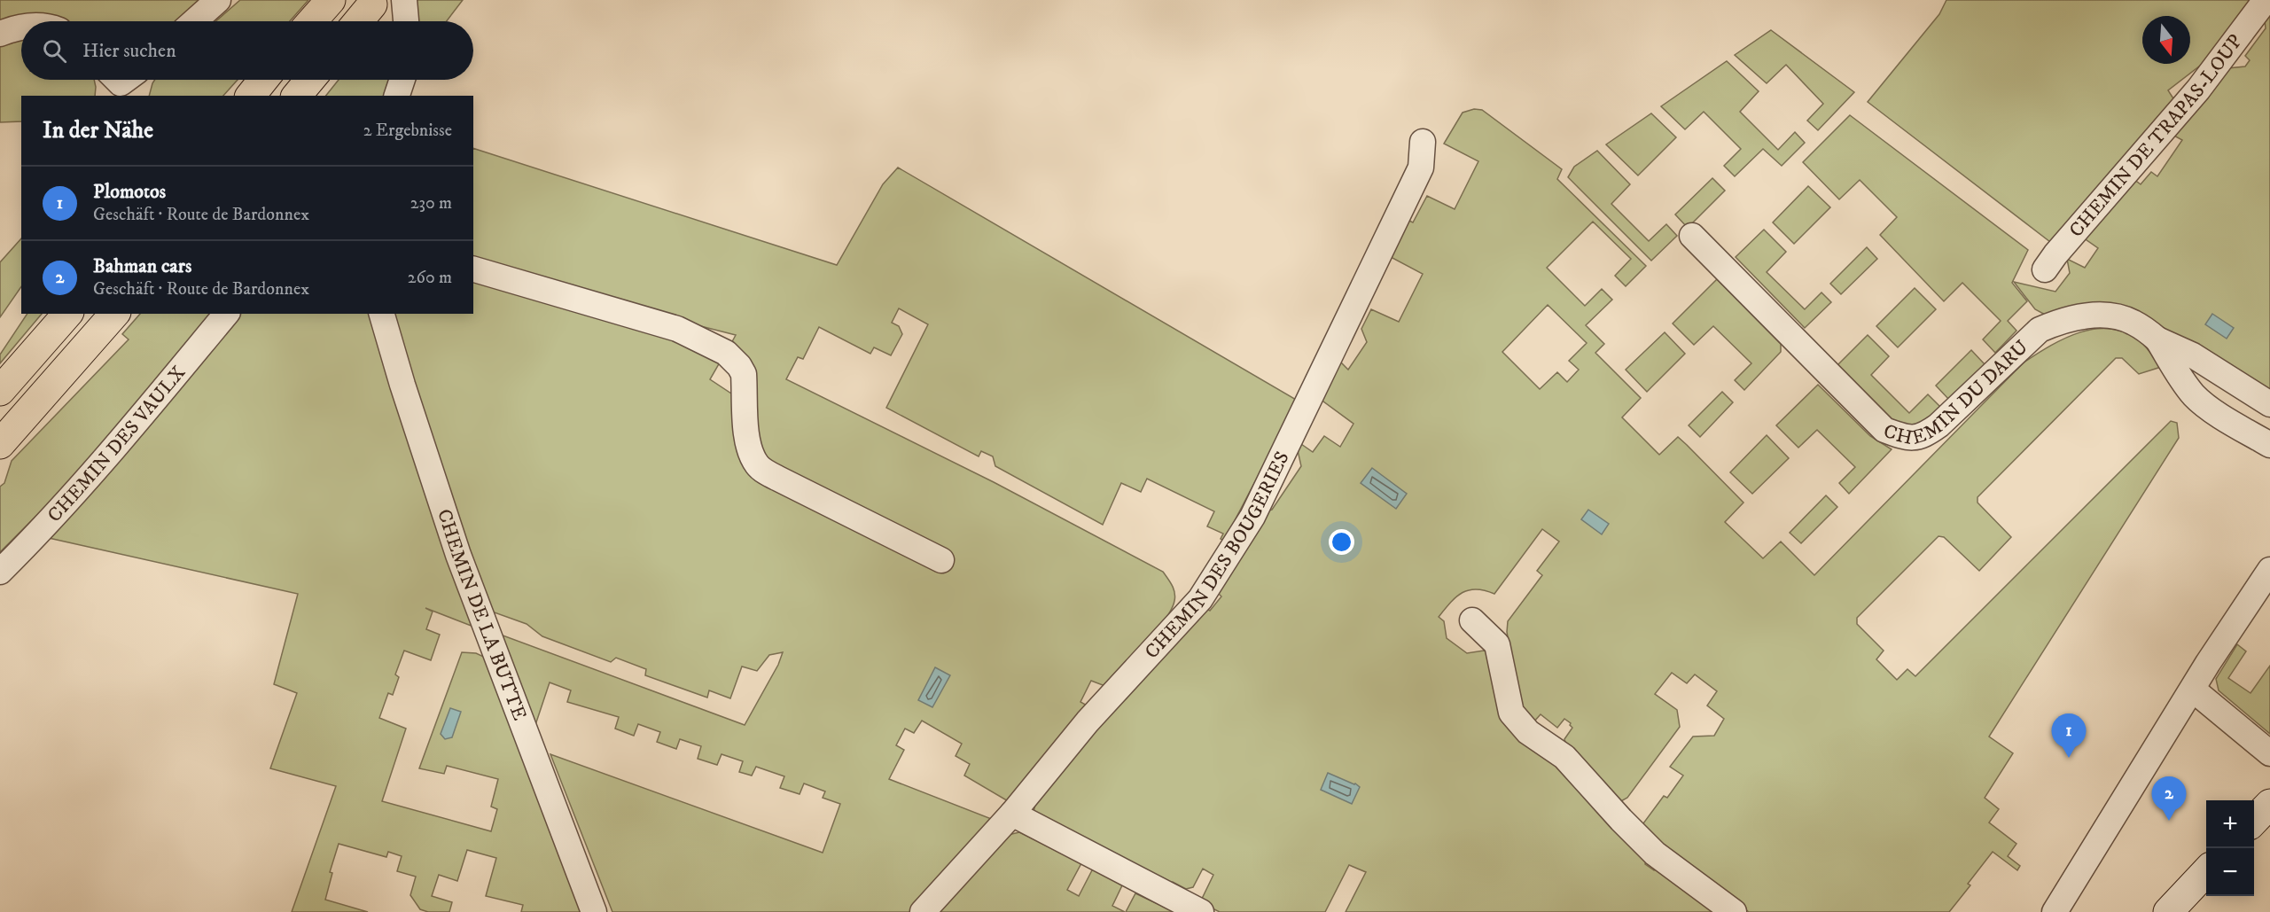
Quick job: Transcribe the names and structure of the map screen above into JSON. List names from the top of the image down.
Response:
{
  "streets": {
    "street": [
      "CHEMIN DE TRAPAS-LOUP",
      "CHEMIN DU DARU",
      "CHEMIN DES VAULX",
      "CHEMIN DES BOUGERIES",
      "CHEMIN DE LA BUTTE"
    ]
  },
  "north": "bottom",
  "page": {
    "search": "Hier suchen",
    "heading": ["In der Nähe", "2 Ergebnisse"],
    "list": [
      {
        "mark": "1",
        "name": "Plomotos",
        "note": "Geschäft · Route de Bardonnex",
        "value": "230 m"
      },
      {
        "mark": "2",
        "name": "Bahman cars",
        "note": "Geschäft · Route de Bardonnex",
        "value": "260 m"
      }
    ],
    "pins": ["1", "2"],
    "map_buttons": ["+", "−"]
  }
}
